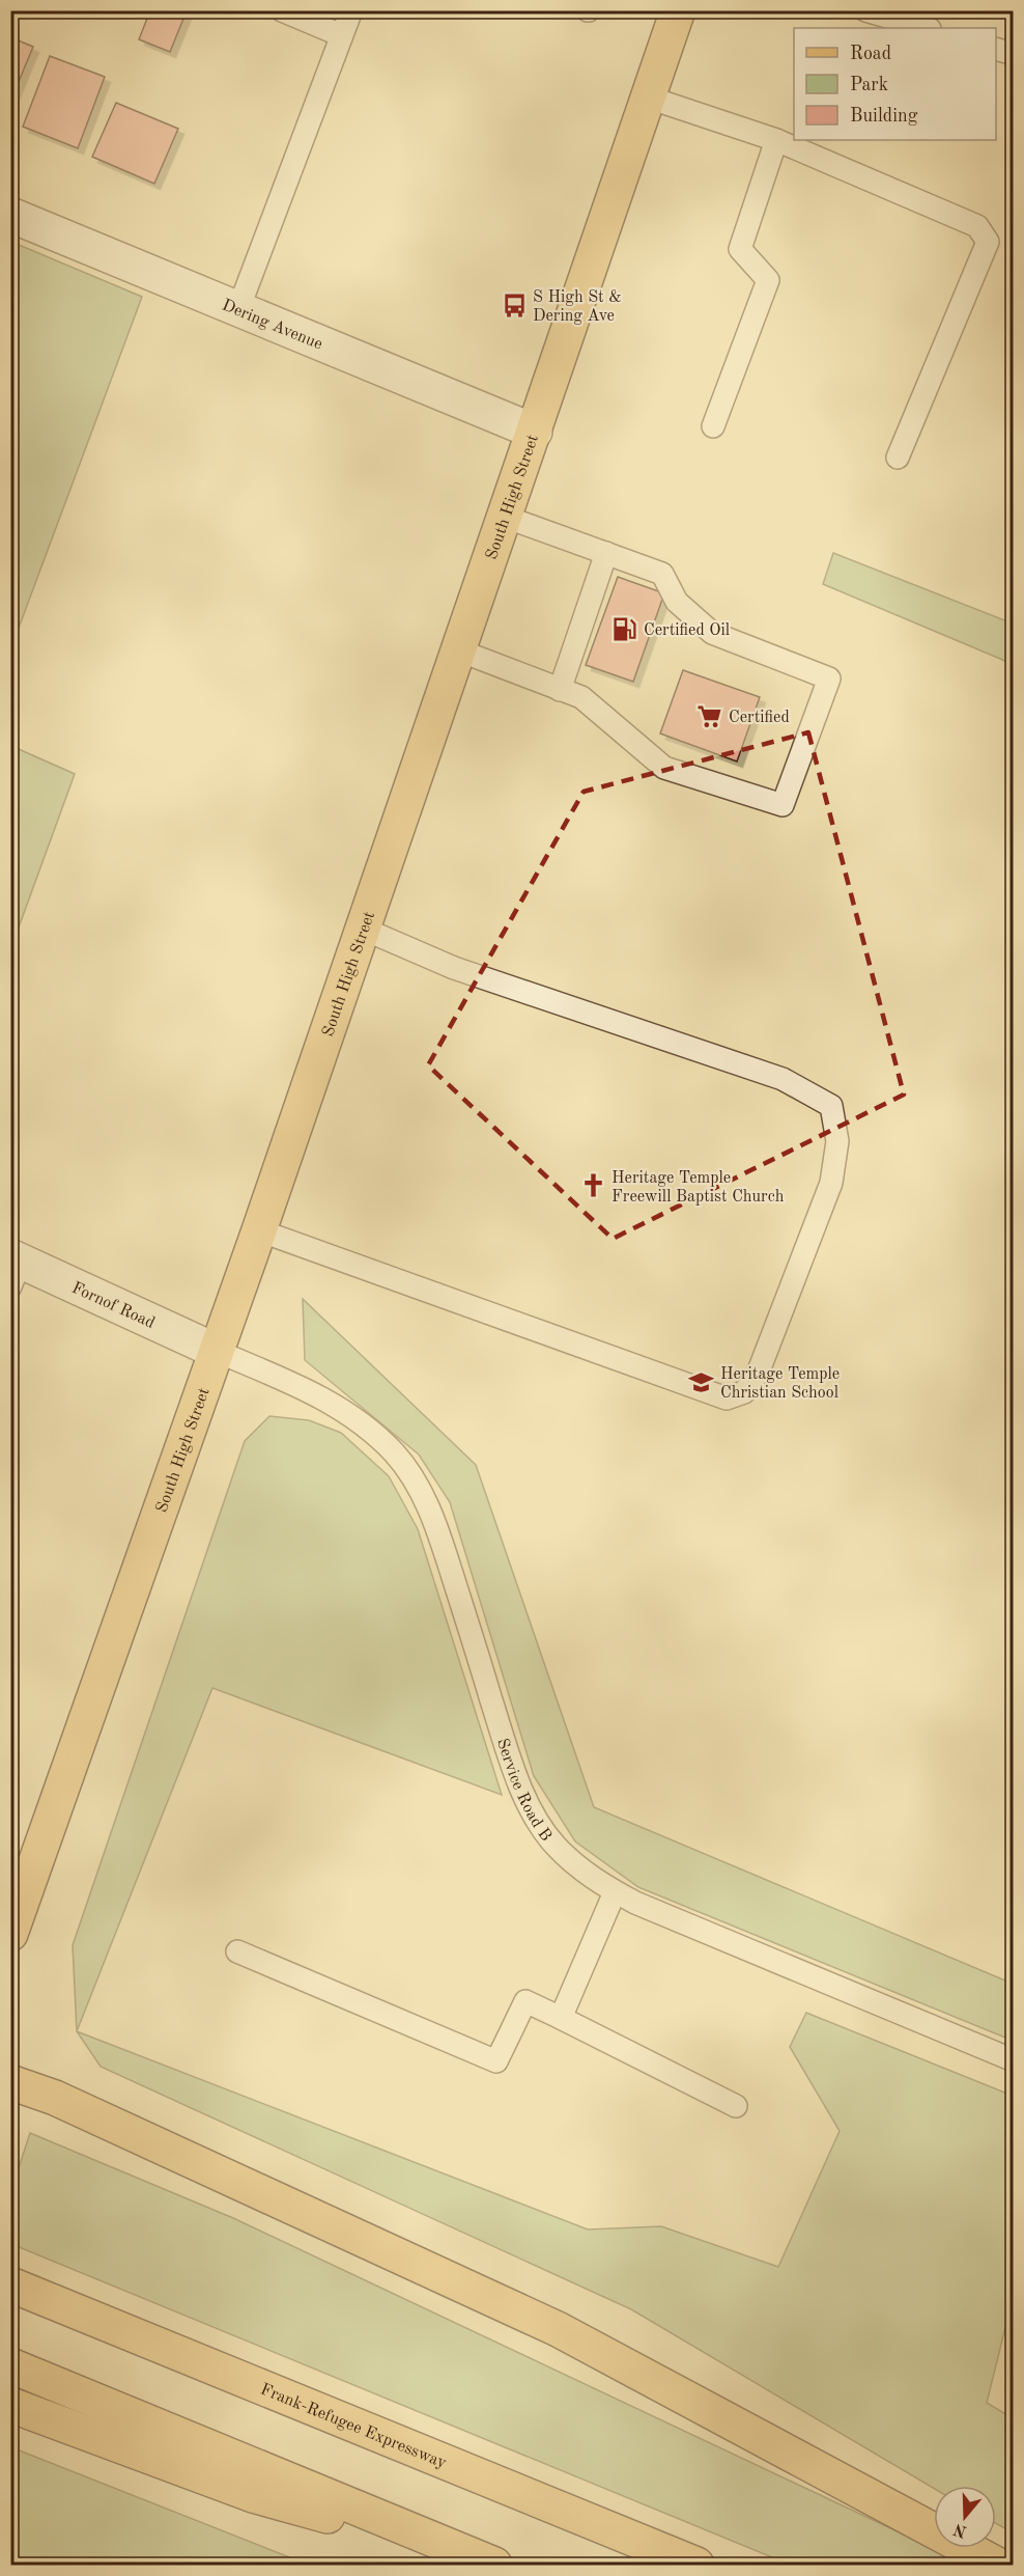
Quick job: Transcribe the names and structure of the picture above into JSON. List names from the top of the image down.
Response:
{
  "streets": {
    "main road": ["South High Street", "Frank-Refugee Expressway"],
    "street": ["Dering Avenue", "Fornof Road"],
    "lane": ["Service Road B"]
  },
  "crossings": [
    ["Dering Avenue", "South High Street"],
    ["South High Street", "Fornof Road"],
    ["South High Street", "Service Road B"],
    ["Fornof Road", "Service Road B"]
  ],
  "places": {
    "bus stop": ["S High St & Dering Ave"],
    "fuel station": ["Certified Oil"],
    "supermarket": ["Certified"],
    "church": ["Heritage Temple Freewill Baptist Church"],
    "school or university": ["Heritage Temple Christian School"]
  },
  "legend": ["Road", "Park", "Building"],
  "north": "bottom"
}
